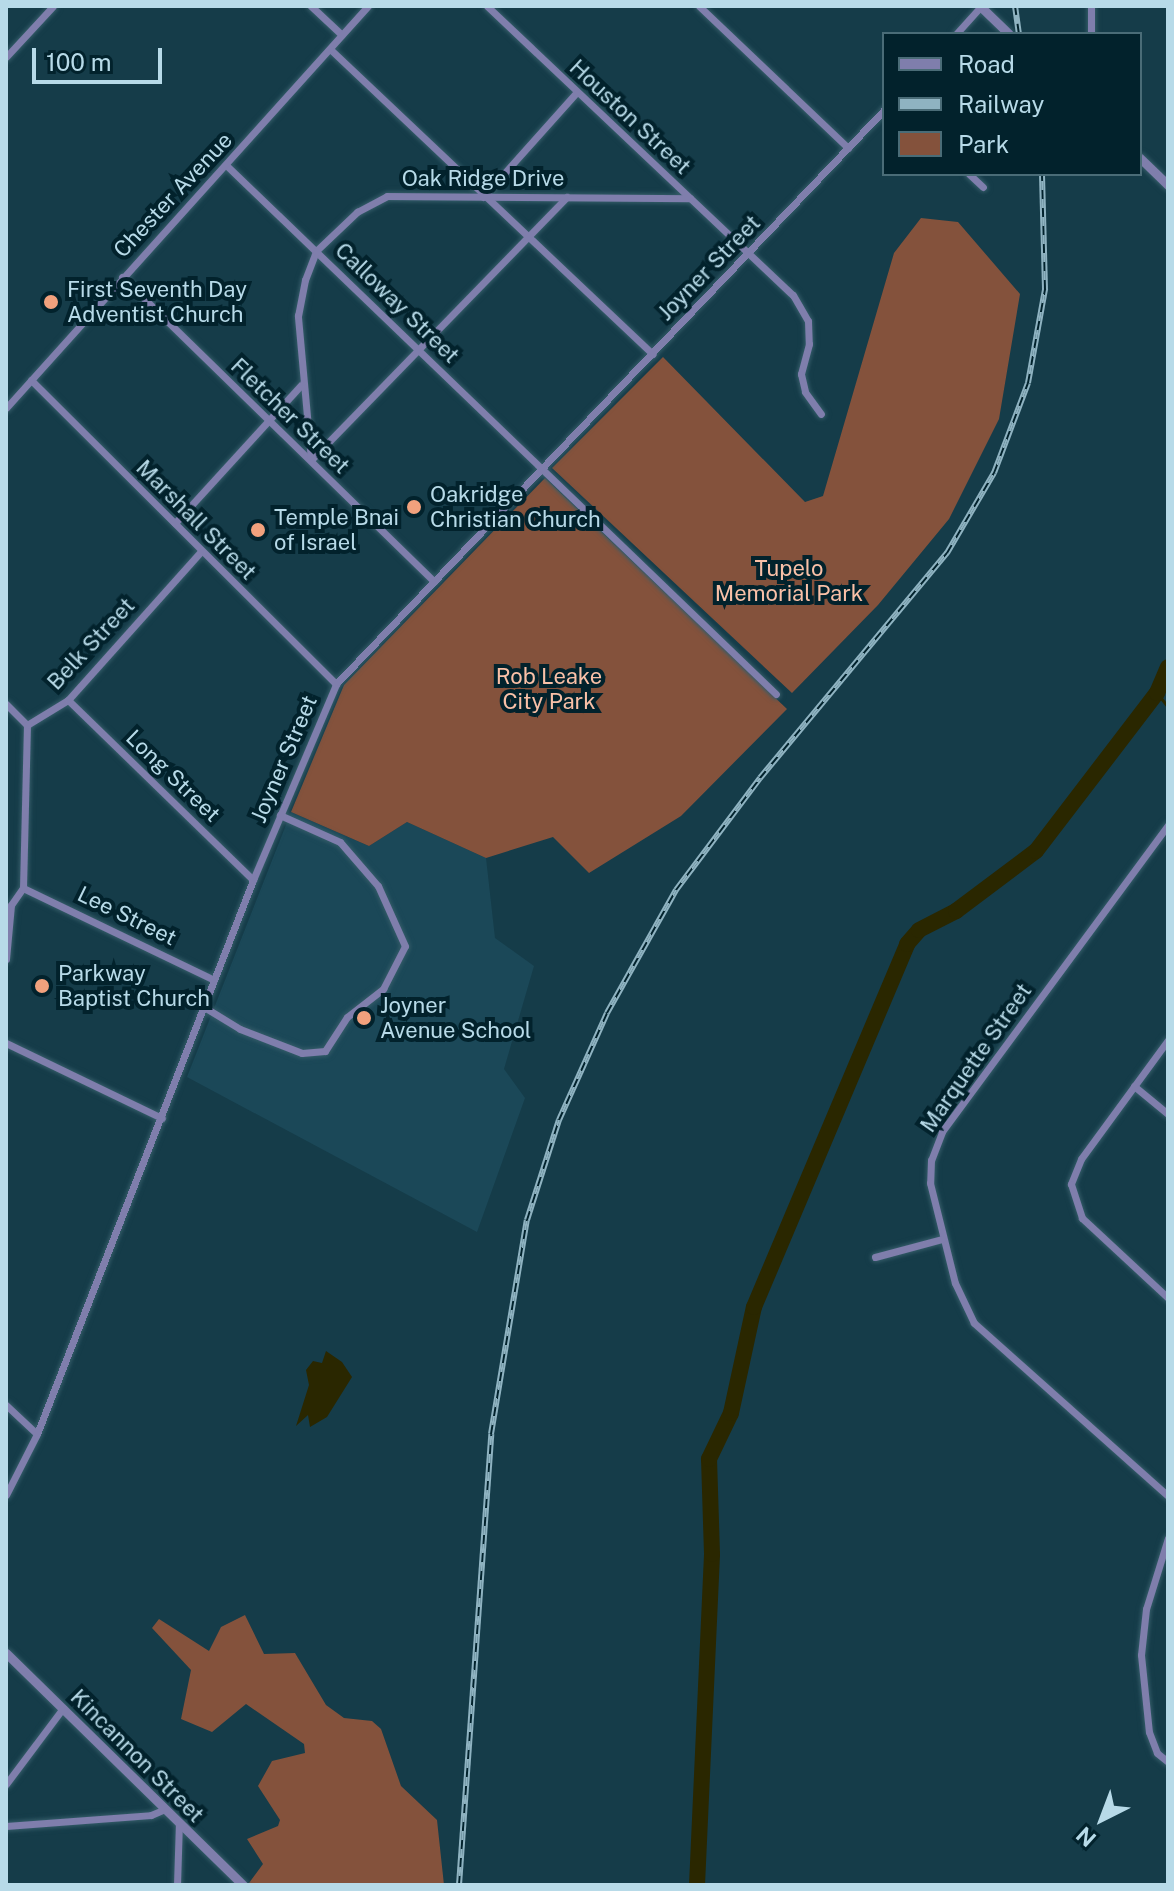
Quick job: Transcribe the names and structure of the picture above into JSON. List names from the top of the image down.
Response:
{
  "streets": {
    "street": [
      "Houston Street",
      "Oak Ridge Drive",
      "Chester Avenue",
      "Joyner Street",
      "Calloway Street",
      "Fletcher Street",
      "Marshall Street",
      "Belk Street",
      "Long Street",
      "Lee Street",
      "Marquette Street",
      "Kincannon Street"
    ]
  },
  "crossings": [
    ["Houston Street", "Oak Ridge Drive"],
    ["Houston Street", "Joyner Street"],
    ["Oak Ridge Drive", "Calloway Street"],
    ["Oak Ridge Drive", "Fletcher Street"],
    ["Chester Avenue", "Calloway Street"],
    ["Chester Avenue", "Fletcher Street"],
    ["Chester Avenue", "Marshall Street"],
    ["Joyner Street", "Calloway Street"],
    ["Joyner Street", "Fletcher Street"],
    ["Joyner Street", "Marshall Street"],
    ["Joyner Street", "Long Street"],
    ["Joyner Street", "Lee Street"],
    ["Marshall Street", "Belk Street"],
    ["Belk Street", "Long Street"]
  ],
  "parks": ["Tupelo Memorial Park", "Rob Leake City Park"],
  "places": [
    "First Seventh Day Adventist Church",
    "Oakridge Christian Church",
    "Temple Bnai of Israel",
    "Parkway Baptist Church",
    "Joyner Avenue School"
  ],
  "legend": ["Road", "Railway", "Park"],
  "scale_bar": "100 m",
  "north": "bottom left"
}
